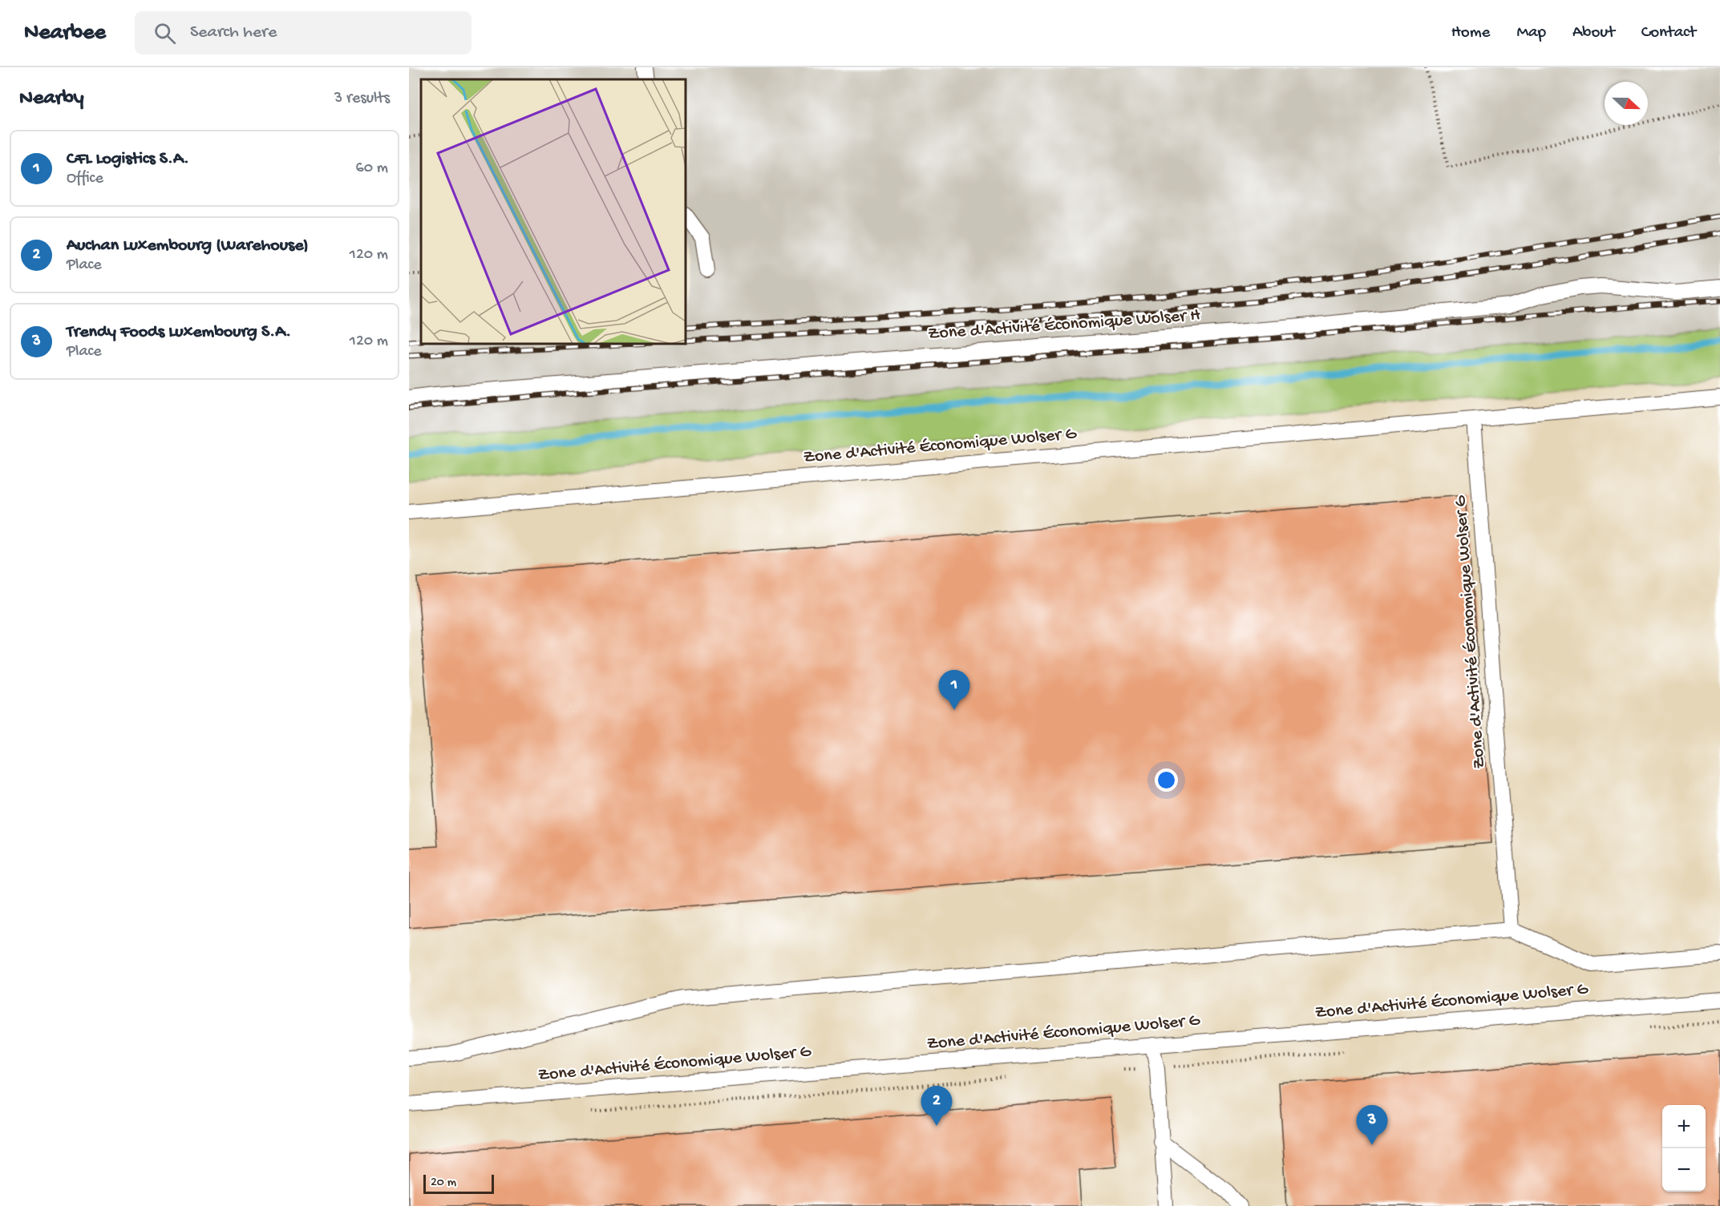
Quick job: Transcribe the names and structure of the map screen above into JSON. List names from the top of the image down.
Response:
{
  "streets": {
    "lane": ["Zone d'Activité Économique Wolser H", "Zone d'Activité Économique Wolser G"]
  },
  "scale_bar": "20 m",
  "north": "right",
  "page": {
    "header": "Nearbee",
    "search": "Search here",
    "nav": [
      "Home",
      "Map",
      "About",
      "Contact"
    ],
    "heading": ["Nearby", "3 results"],
    "list": [
      {
        "mark": "1",
        "name": "CFL Logistics S.A.",
        "note": "Office",
        "value": "60 m"
      },
      {
        "mark": "2",
        "name": "Auchan Luxembourg (Warehouse)",
        "note": "Place",
        "value": "120 m"
      },
      {
        "mark": "3",
        "name": "Trendy Foods Luxembourg S.A.",
        "note": "Place",
        "value": "120 m"
      }
    ],
    "pins": ["1", "2", "3"],
    "map_buttons": ["+", "−"],
    "scale": "20 m"
  }
}
